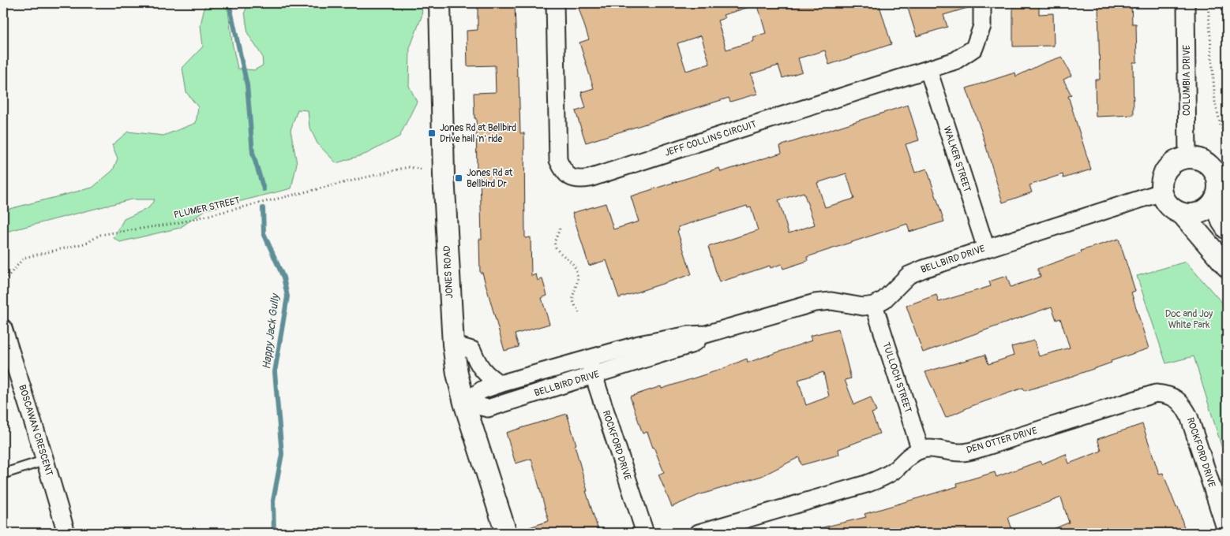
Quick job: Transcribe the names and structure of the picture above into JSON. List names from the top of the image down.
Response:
{
  "streets": {
    "street": [
      "COLUMBIA DRIVE",
      "JEFF COLLINS CIRCUIT",
      "WALKER STREET",
      "BELLBIRD DRIVE",
      "JONES ROAD",
      "TULLOCH STREET",
      "BOSCAWAN CRESCENT",
      "DEN OTTER DRIVE",
      "ROCKFORD DRIVE"
    ],
    "path": ["PLUMER STREET"]
  },
  "crossings": [
    ["COLUMBIA DRIVE", "BELLBIRD DRIVE"],
    ["JEFF COLLINS CIRCUIT", "WALKER STREET"],
    ["WALKER STREET", "BELLBIRD DRIVE"],
    ["BELLBIRD DRIVE", "JONES ROAD"],
    ["BELLBIRD DRIVE", "TULLOCH STREET"],
    ["BELLBIRD DRIVE", "ROCKFORD DRIVE"],
    ["TULLOCH STREET", "DEN OTTER DRIVE"],
    ["DEN OTTER DRIVE", "ROCKFORD DRIVE"]
  ],
  "water": ["Happy Jack Gully"],
  "parks": ["Doc and Joy White Park"],
  "places": {
    "transit": ["Jones Rd at Bellbird Drive hail 'n' ride", "Jones Rd at Bellbird Dr"]
  }
}
